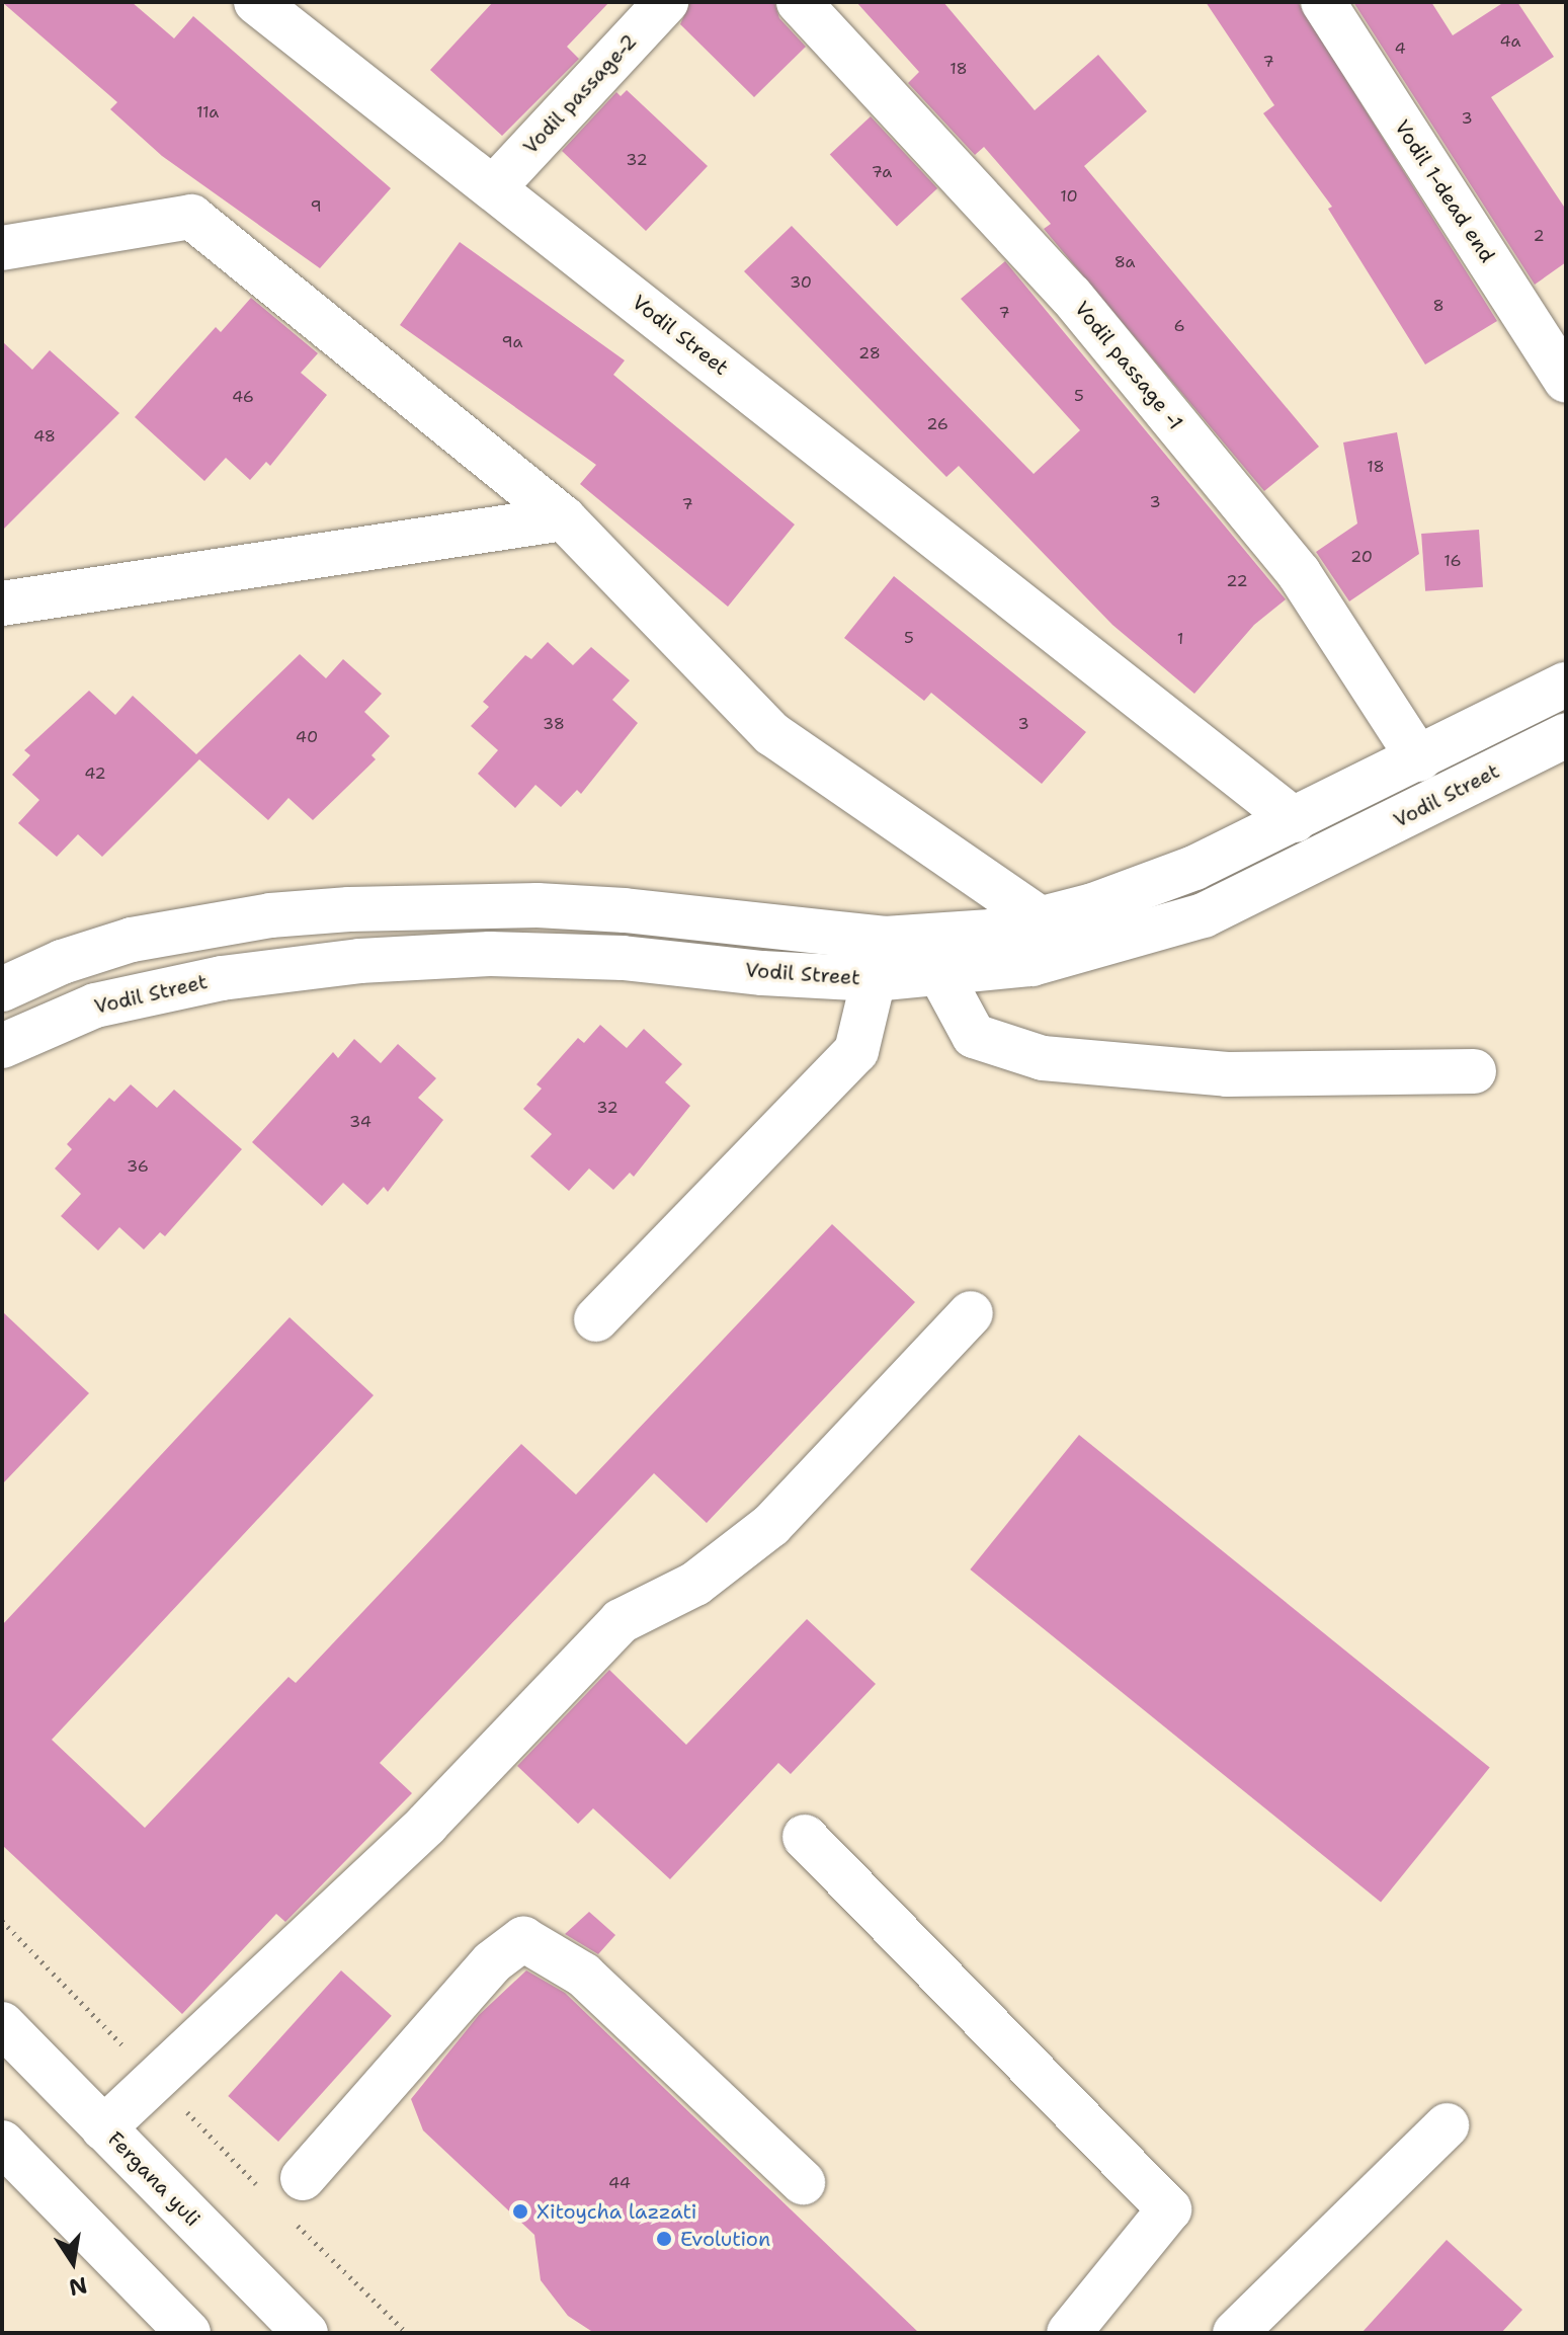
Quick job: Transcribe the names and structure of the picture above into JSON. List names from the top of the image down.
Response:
{
  "streets": {
    "street": [
      "Vodil passage-2",
      "Vodil 1-dead end",
      "Vodil Street",
      "Vodil passage -1",
      "Fergana yuli"
    ]
  },
  "crossings": [
    ["Vodil passage-2", "Vodil Street"],
    ["Vodil Street", "Vodil passage -1"]
  ],
  "places": ["Xitoycha lazzati", "Evolution"],
  "house_numbers": [
    "4a",
    "4",
    "7",
    "18",
    "11a",
    "3",
    "32",
    "7a",
    "10",
    "9",
    "2",
    "8a",
    "30",
    "8",
    "7",
    "6",
    "9a",
    "28",
    "5",
    "46",
    "26",
    "48",
    "18",
    "3",
    "7",
    "20",
    "16",
    "22",
    "5",
    "1",
    "38",
    "3",
    "40",
    "42",
    "32",
    "34",
    "36",
    "44"
  ],
  "north": "bottom"
}
